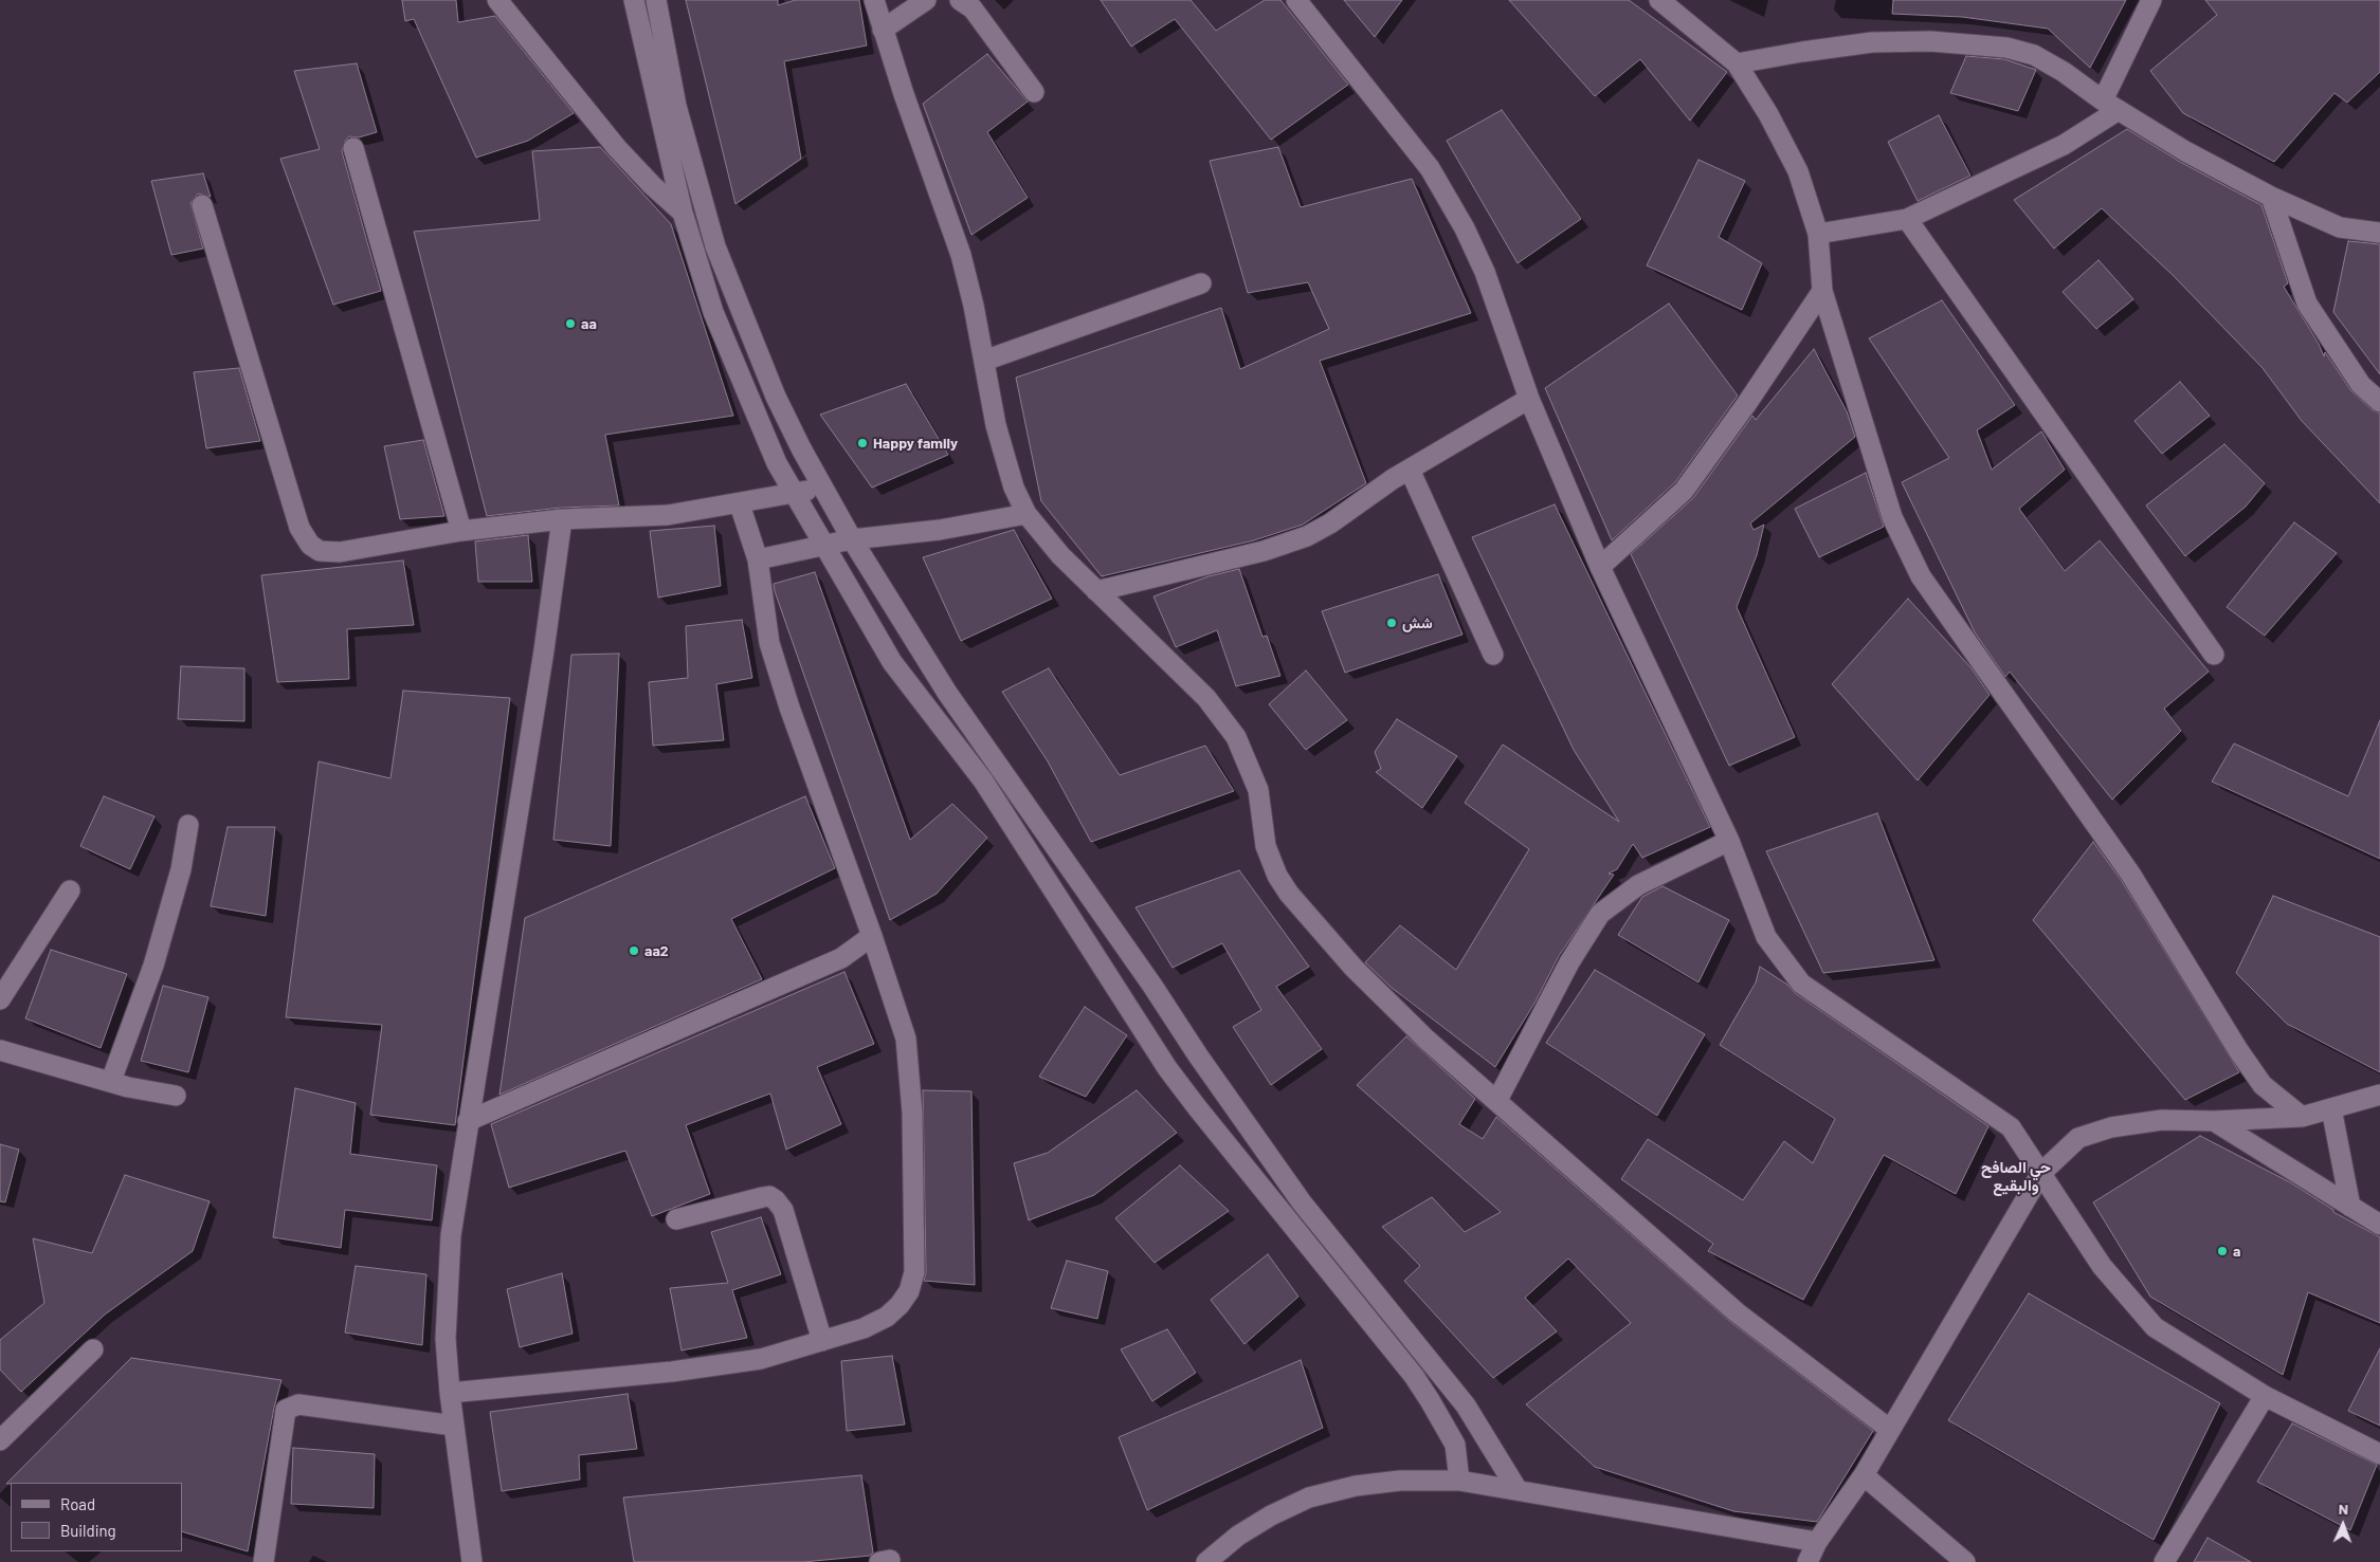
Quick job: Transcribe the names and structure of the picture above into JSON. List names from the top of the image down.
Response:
{
  "districts": ["حي الصافح والبقيع"],
  "places": [
    "aa",
    "Happy family",
    "شش",
    "aa2",
    "a"
  ],
  "legend": ["Road", "Building"],
  "north": "top"
}
